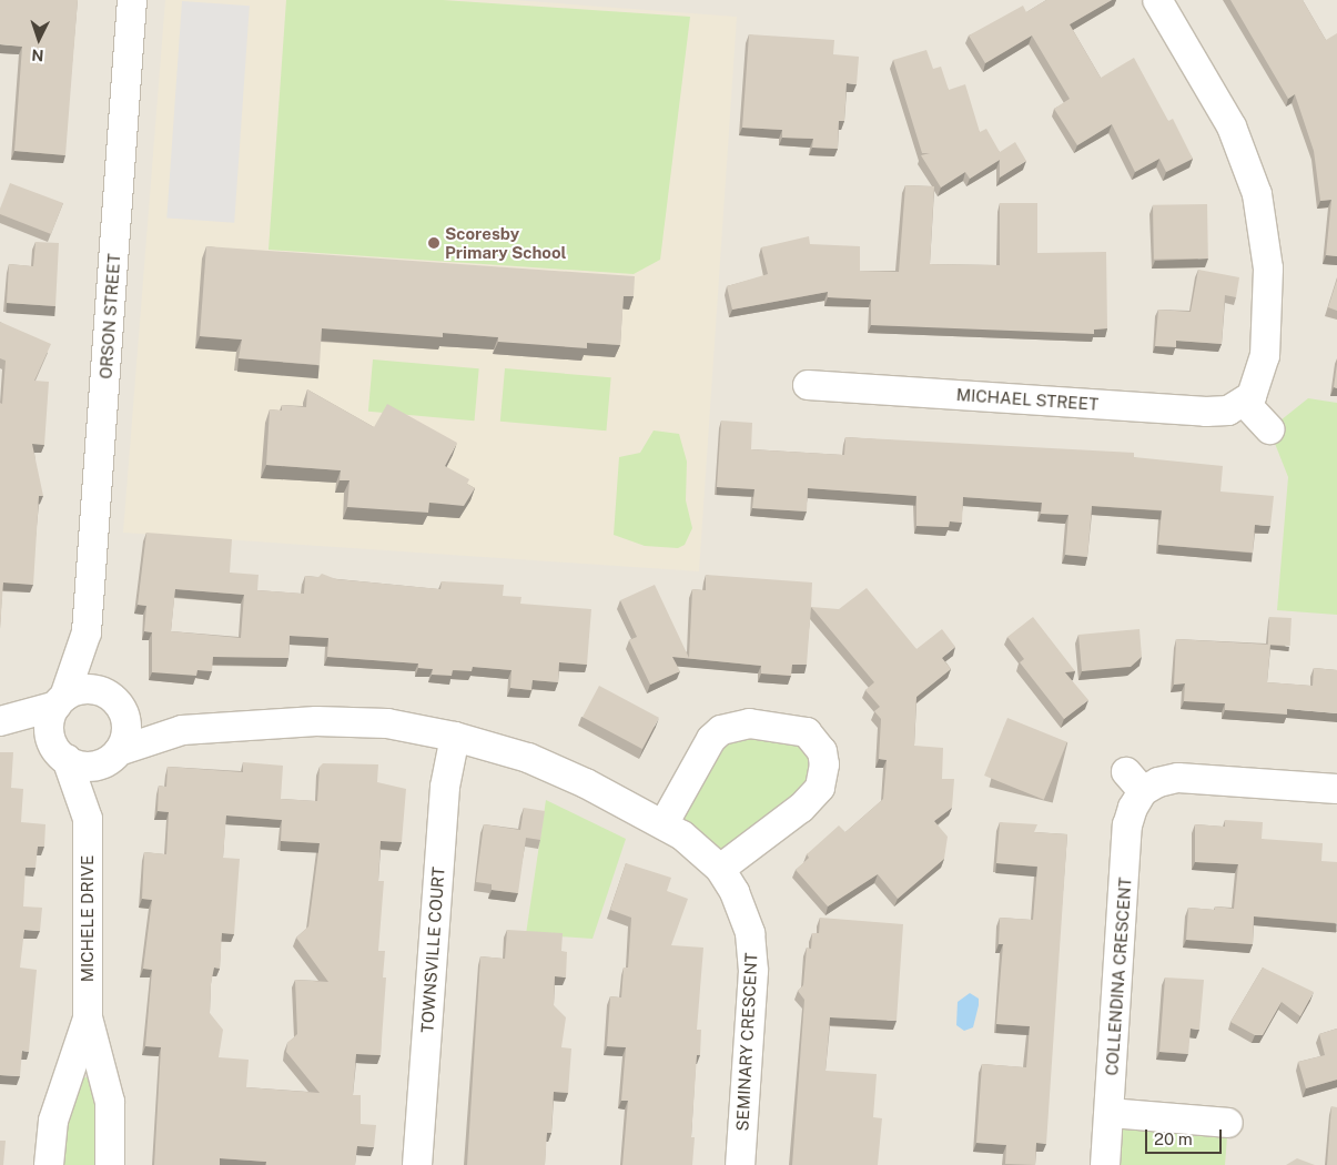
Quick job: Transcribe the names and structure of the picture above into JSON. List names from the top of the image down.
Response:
{
  "streets": {
    "street": [
      "ORSON STREET",
      "MICHAEL STREET",
      "MICHELE DRIVE",
      "TOWNSVILLE COURT",
      "COLLENDINA CRESCENT",
      "SEMINARY CRESCENT"
    ]
  },
  "crossings": [
    ["ORSON STREET", "MICHELE DRIVE"],
    ["ORSON STREET", "SEMINARY CRESCENT"],
    ["MICHELE DRIVE", "SEMINARY CRESCENT"],
    ["TOWNSVILLE COURT", "SEMINARY CRESCENT"]
  ],
  "places": ["Scoresby Primary School"],
  "scale_bar": "20 m",
  "north": "bottom"
}
